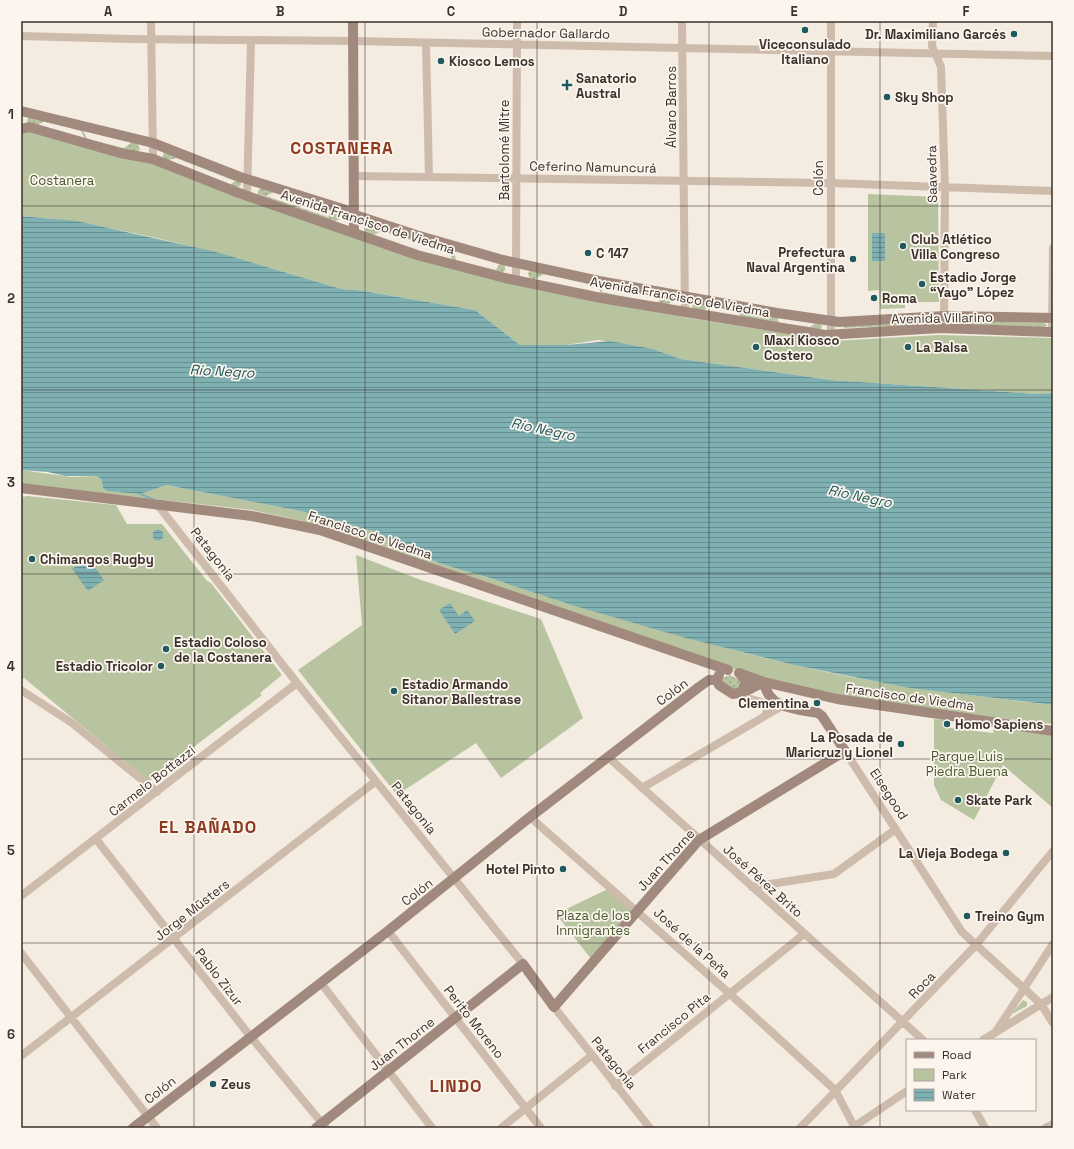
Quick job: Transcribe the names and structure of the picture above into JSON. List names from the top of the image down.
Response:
{
  "streets": {
    "street": [
      "Gobernador Gallardo",
      "Álvaro Barros",
      "Bartolomé Mitre",
      "Ceferino Namuncurá",
      "Saavedra",
      "Colón",
      "Avenida Francisco de Viedma",
      "Avenida Villarino",
      "Francisco de Viedma",
      "Patagonia",
      "Carmelo Bottazzi",
      "Elsegood",
      "Juan Thorne",
      "José Pérez Brito",
      "Jorge Müsters",
      "José de la Peña",
      "Pablo Zizur",
      "Roca",
      "Perito Moreno",
      "Francisco Pita"
    ]
  },
  "crossings": [
    ["Gobernador Gallardo", "Álvaro Barros"],
    ["Gobernador Gallardo", "Bartolomé Mitre"],
    ["Gobernador Gallardo", "Saavedra"],
    ["Gobernador Gallardo", "Colón"],
    ["Álvaro Barros", "Ceferino Namuncurá"],
    ["Álvaro Barros", "Avenida Francisco de Viedma"],
    ["Bartolomé Mitre", "Ceferino Namuncurá"],
    ["Bartolomé Mitre", "Avenida Francisco de Viedma"],
    ["Ceferino Namuncurá", "Colón"],
    ["Saavedra", "Avenida Villarino"],
    ["Colón", "Avenida Francisco de Viedma"],
    ["Colón", "Avenida Villarino"],
    ["Colón", "Francisco de Viedma"],
    ["Colón", "Patagonia"],
    ["Colón", "José Pérez Brito"],
    ["Colón", "José de la Peña"],
    ["Colón", "Pablo Zizur"],
    ["Colón", "Perito Moreno"],
    ["Avenida Francisco de Viedma", "Avenida Villarino"],
    ["Francisco de Viedma", "Patagonia"],
    ["Francisco de Viedma", "Elsegood"],
    ["Patagonia", "Carmelo Bottazzi"],
    ["Patagonia", "Juan Thorne"],
    ["Patagonia", "Jorge Müsters"],
    ["Patagonia", "Francisco Pita"],
    ["Carmelo Bottazzi", "Pablo Zizur"],
    ["Elsegood", "Juan Thorne"],
    ["Elsegood", "Roca"],
    ["Juan Thorne", "José Pérez Brito"],
    ["Juan Thorne", "José de la Peña"],
    ["Juan Thorne", "Pablo Zizur"],
    ["Juan Thorne", "Perito Moreno"],
    ["José Pérez Brito", "Roca"],
    ["José Pérez Brito", "Francisco Pita"],
    ["Jorge Müsters", "Pablo Zizur"],
    ["José de la Peña", "Roca"],
    ["José de la Peña", "Francisco Pita"]
  ],
  "districts": ["COSTANERA", "EL BAÑADO", "LINDO"],
  "water": ["Río Negro"],
  "parks": ["Costanera", "Parque Luis Piedra Buena", "Plaza de los Inmigrantes"],
  "places": {
    "other": [
      "Viceconsulado Italiano",
      "Dr. Maximiliano Garcés",
      "Kiosco Lemos",
      "Sky Shop",
      "Club Atlético Villa Congreso",
      "C 147",
      "Prefectura Naval Argentina",
      "Estadio Jorge “Yayo” López",
      "Roma",
      "Maxi Kiosco Costero",
      "La Balsa",
      "Chimangos Rugby",
      "Estadio Coloso de la Costanera",
      "Estadio Tricolor",
      "Estadio Armando Sitanor Ballestrase",
      "Clementina",
      "Homo Sapiens",
      "La Posada de Maricruz y Lionel",
      "Skate Park",
      "La Vieja Bodega",
      "Hotel Pinto",
      "Treino Gym",
      "Zeus"
    ],
    "health": ["Sanatorio Austral"]
  },
  "legend": ["Road", "Park", "Water"],
  "grid": {
    "columns": [
      "A",
      "B",
      "C",
      "D",
      "E",
      "F"
    ],
    "rows": [
      "1",
      "2",
      "3",
      "4",
      "5",
      "6"
    ]
  }
}
